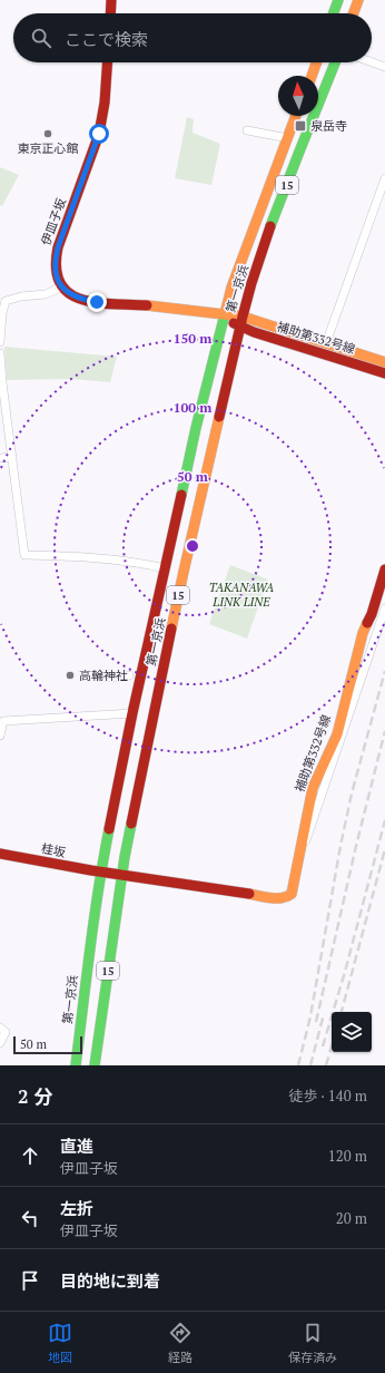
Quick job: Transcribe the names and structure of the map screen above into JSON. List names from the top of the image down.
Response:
{
  "streets": {
    "main road": [
      "15",
      "伊皿子坂",
      "第一京浜",
      "補助第332号線",
      "桂坂"
    ]
  },
  "crossings": [
    ["第一京浜", "補助第332号線"],
    ["第一京浜", "桂坂"],
    ["補助第332号線", "桂坂"]
  ],
  "parks": ["TAKANAWA LINK LINE"],
  "places": {
    "transit": ["泉岳寺"],
    "other": ["東京正心館", "高輪神社"]
  },
  "scale_bar": "50 m",
  "north": "top",
  "page": {
    "search": "ここで検索",
    "scale": "50 m",
    "heading": ["2 分", "徒歩 · 140 m"],
    "list": [
      ["直進", "伊皿子坂", "120 m"],
      ["左折", "伊皿子坂", "20 m"],
      "目的地に到着"
    ],
    "nav": ["地図", "経路", "保存済み"]
  },
  "rings": ["150 m", "100 m", "50 m"]
}
